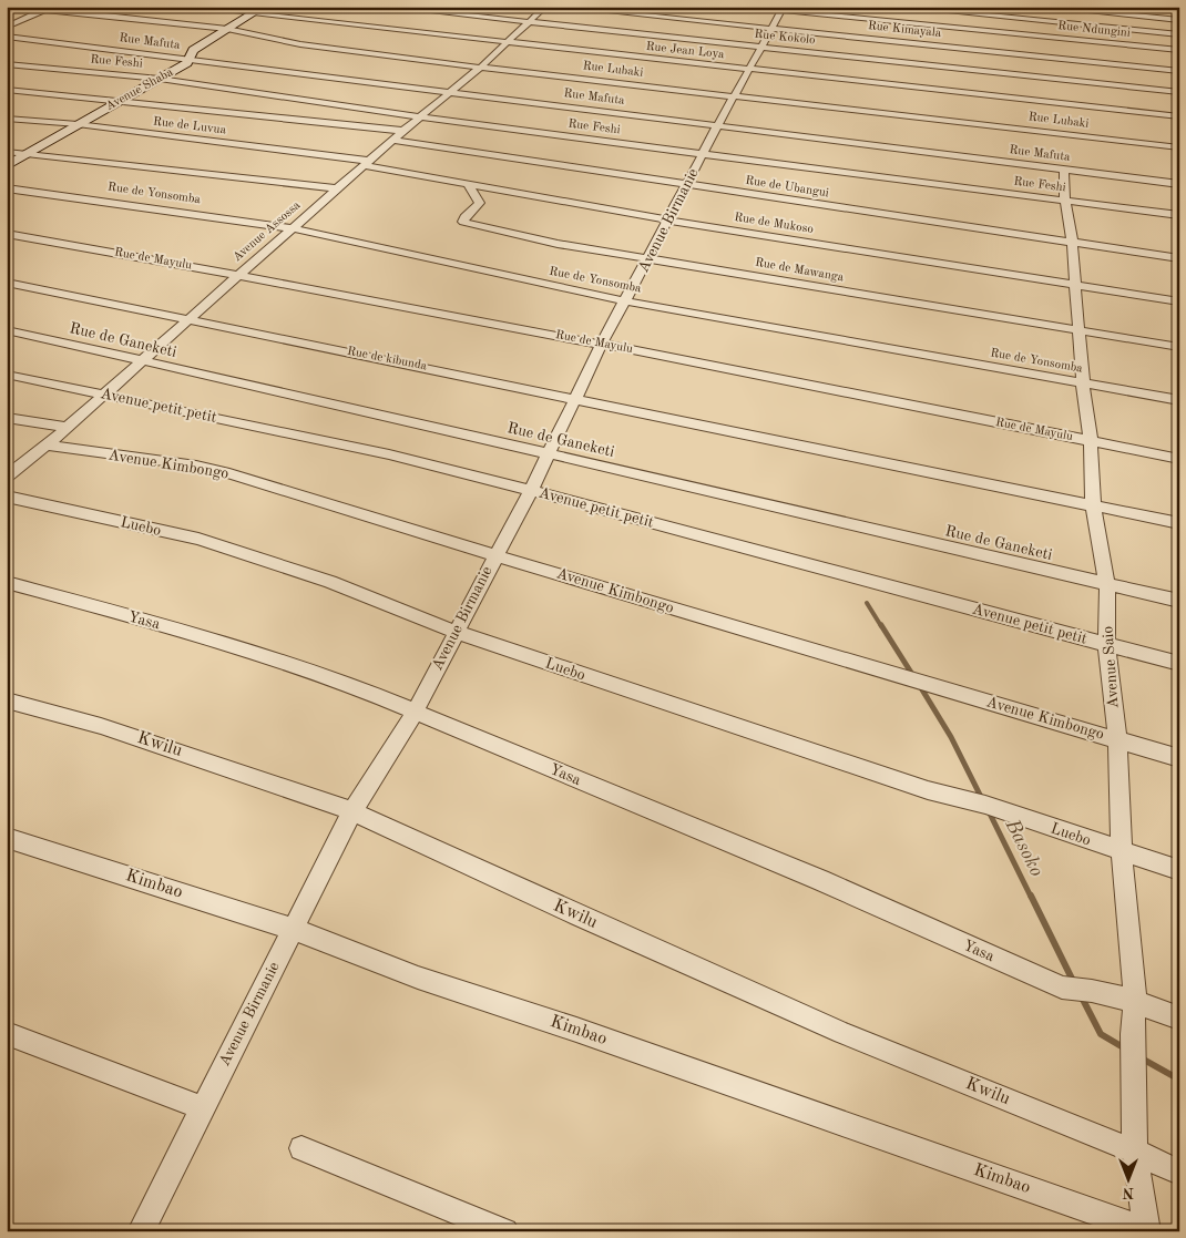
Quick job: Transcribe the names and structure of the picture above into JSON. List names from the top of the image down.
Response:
{
  "streets": {
    "street": [
      "Rue Kimayala",
      "Rue Ndungini",
      "Rue Kokolo",
      "Rue Mafuta",
      "Rue Jean Loya",
      "Rue Feshi",
      "Rue Lubaki",
      "Avenue Shaba",
      "Rue de Luvua",
      "Rue de Ubangui",
      "Rue de Yonsomba",
      "Avenue Birmanie",
      "Rue de Mukoso",
      "Avenue Assossa",
      "Rue de Mayulu",
      "Rue de Mawanga",
      "Rue de Ganeketi",
      "Rue de kibunda",
      "Avenue petit petit",
      "Avenue Kimbongo",
      "Luebo",
      "Yasa",
      "Avenue Saio",
      "Kwilu",
      "Kimbao"
    ]
  },
  "crossings": [
    ["Rue Kimayala", "Avenue Birmanie"],
    ["Rue Ndungini", "Avenue Birmanie"],
    ["Rue Kokolo", "Avenue Birmanie"],
    ["Rue Kokolo", "Avenue Assossa"],
    ["Rue Mafuta", "Avenue Shaba"],
    ["Rue Mafuta", "Avenue Birmanie"],
    ["Rue Mafuta", "Avenue Assossa"],
    ["Rue Mafuta", "Avenue Saio"],
    ["Rue Jean Loya", "Avenue Shaba"],
    ["Rue Jean Loya", "Avenue Birmanie"],
    ["Rue Jean Loya", "Avenue Assossa"],
    ["Rue Feshi", "Avenue Shaba"],
    ["Rue Feshi", "Avenue Birmanie"],
    ["Rue Feshi", "Avenue Assossa"],
    ["Rue Feshi", "Avenue Saio"],
    ["Rue Lubaki", "Avenue Shaba"],
    ["Rue Lubaki", "Avenue Birmanie"],
    ["Rue Lubaki", "Avenue Assossa"],
    ["Avenue Shaba", "Rue de Luvua"],
    ["Rue de Luvua", "Rue de Mukoso"],
    ["Rue de Luvua", "Avenue Assossa"],
    ["Rue de Ubangui", "Avenue Birmanie"],
    ["Rue de Ubangui", "Avenue Assossa"],
    ["Rue de Ubangui", "Avenue Saio"],
    ["Rue de Yonsomba", "Avenue Birmanie"],
    ["Rue de Yonsomba", "Avenue Assossa"],
    ["Rue de Yonsomba", "Avenue Saio"],
    ["Avenue Birmanie", "Rue de Mukoso"],
    ["Avenue Birmanie", "Rue de Mayulu"],
    ["Avenue Birmanie", "Rue de Mawanga"],
    ["Avenue Birmanie", "Rue de Ganeketi"],
    ["Avenue Birmanie", "Rue de kibunda"],
    ["Avenue Birmanie", "Avenue petit petit"],
    ["Avenue Birmanie", "Avenue Kimbongo"],
    ["Avenue Birmanie", "Luebo"],
    ["Avenue Birmanie", "Yasa"],
    ["Avenue Birmanie", "Kwilu"],
    ["Avenue Birmanie", "Kimbao"],
    ["Rue de Mukoso", "Avenue Assossa"],
    ["Rue de Mukoso", "Rue de Mawanga"],
    ["Rue de Mukoso", "Avenue Saio"],
    ["Avenue Assossa", "Rue de Mayulu"],
    ["Avenue Assossa", "Rue de Ganeketi"],
    ["Avenue Assossa", "Rue de kibunda"],
    ["Avenue Assossa", "Avenue petit petit"],
    ["Avenue Assossa", "Avenue Kimbongo"],
    ["Rue de Mayulu", "Avenue Saio"],
    ["Rue de Mawanga", "Avenue Saio"],
    ["Rue de Ganeketi", "Avenue Saio"],
    ["Rue de kibunda", "Avenue Saio"],
    ["Avenue petit petit", "Avenue Saio"],
    ["Avenue Kimbongo", "Avenue Saio"],
    ["Luebo", "Avenue Saio"],
    ["Yasa", "Avenue Saio"],
    ["Avenue Saio", "Kwilu"],
    ["Avenue Saio", "Kimbao"]
  ],
  "water": ["Basoko"],
  "north": "bottom"
}
